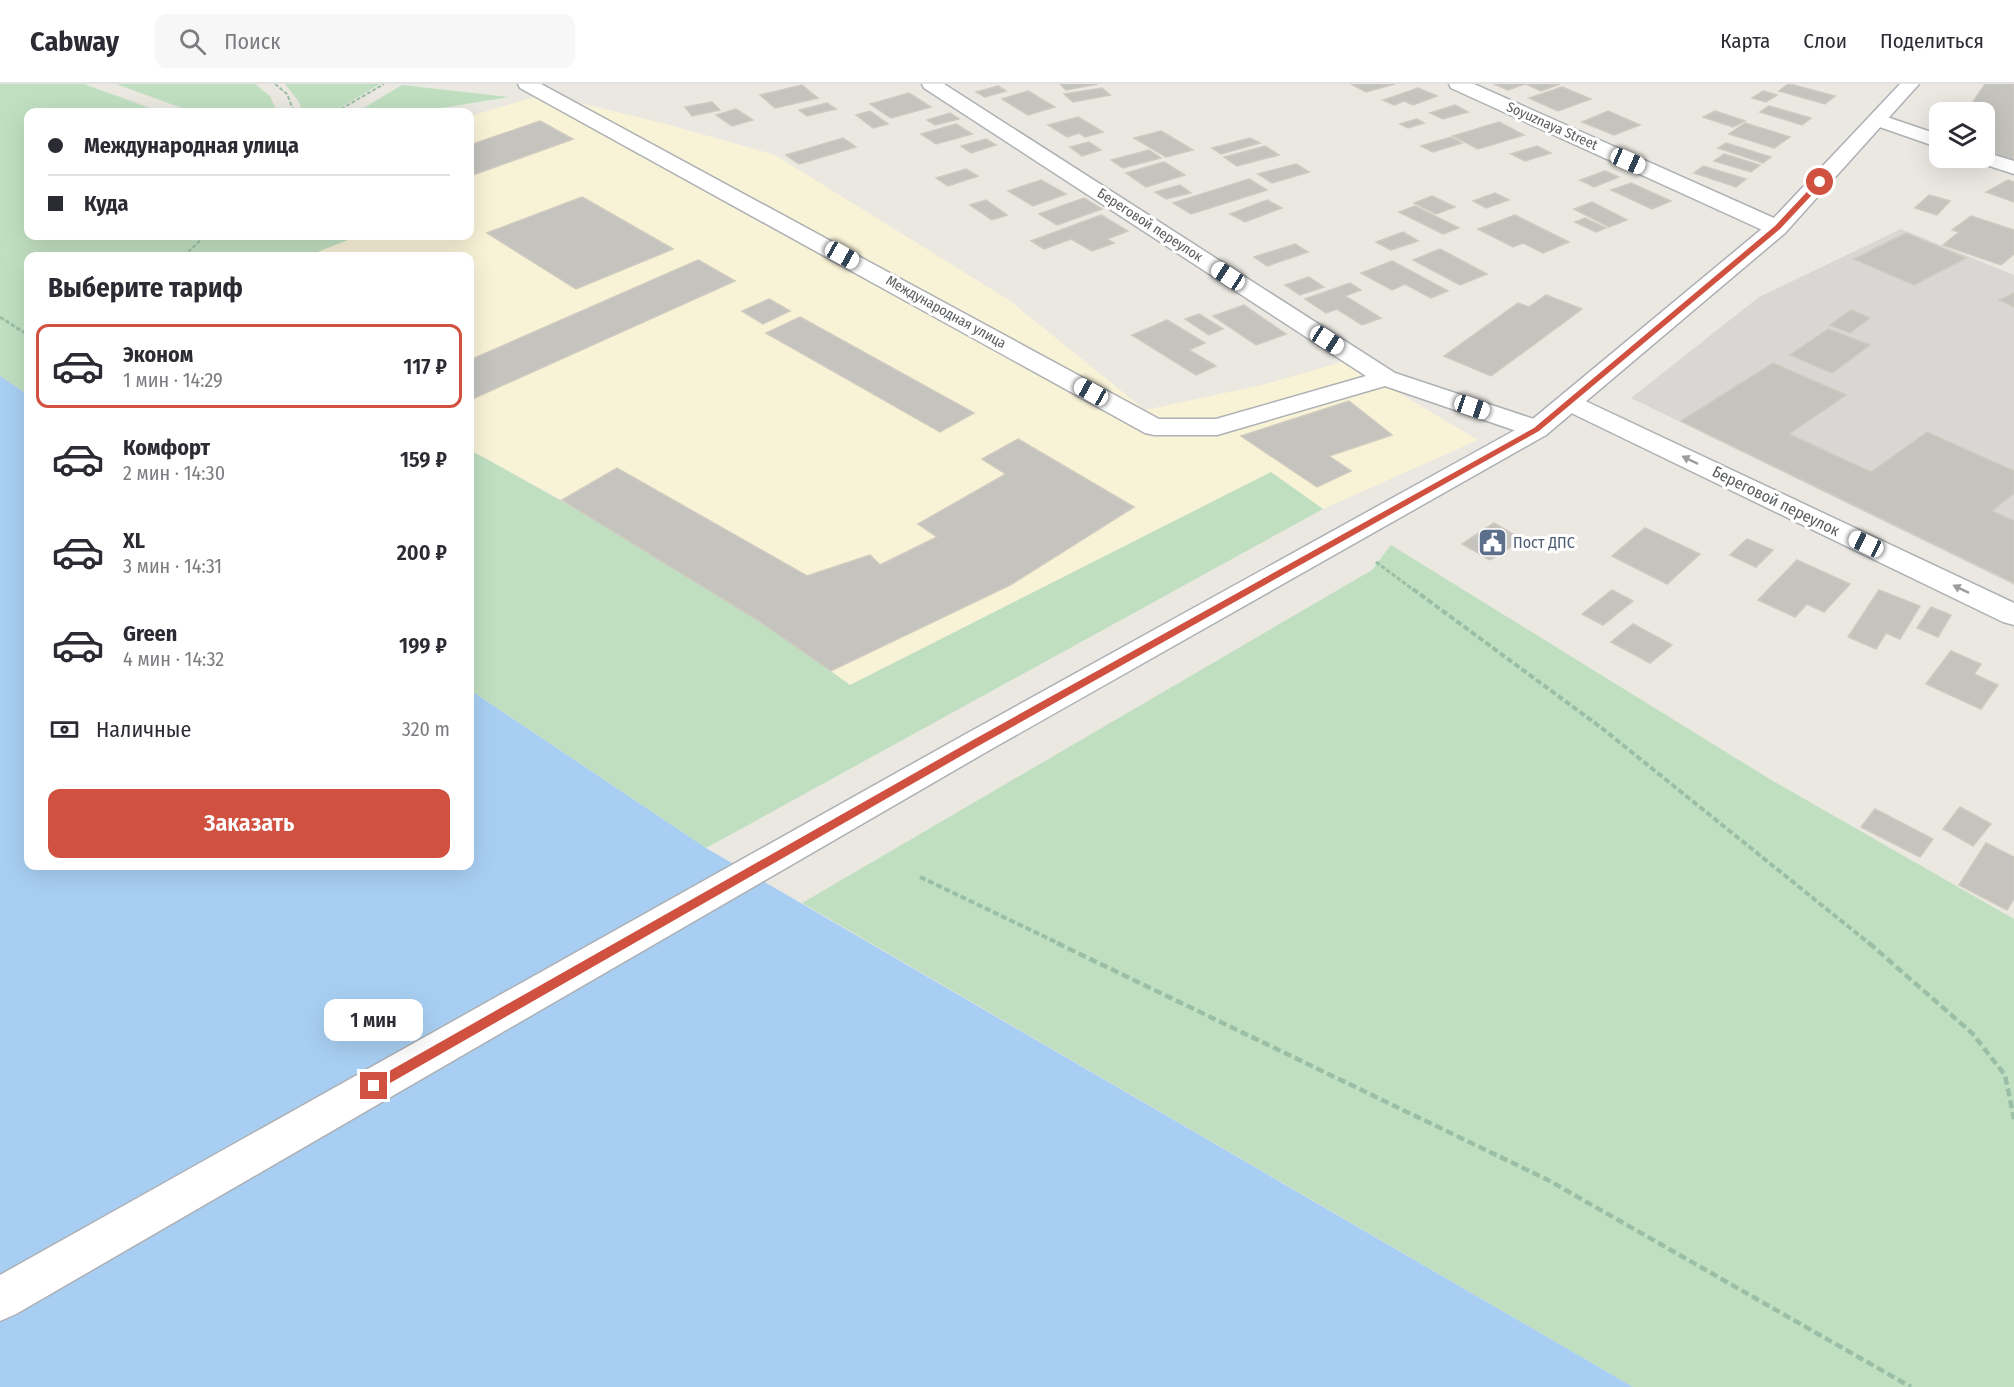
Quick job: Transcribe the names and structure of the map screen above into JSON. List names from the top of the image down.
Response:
{
  "streets": {
    "street": ["Soyuznaya Street", "Береговой переулок", "Международная улица"]
  },
  "crossings": [
    ["Береговой переулок", "Международная улица"]
  ],
  "one_way": ["Береговой переулок"],
  "places": {
    "public building": ["Пост ДПС"]
  },
  "page": {
    "header": "Cabway",
    "search": "Поиск",
    "nav": ["Карта", "Слои", "Поделиться"],
    "banner": ["Международная улица", "Куда"],
    "heading": "Выберите тариф",
    "list": [
      {
        "name": "Эконом",
        "note": "1 мин · 14:29",
        "value": "117 ₽"
      },
      {
        "name": "Комфорт",
        "note": "2 мин · 14:30",
        "value": "159 ₽"
      },
      {
        "name": "XL",
        "note": "3 мин · 14:31",
        "value": "200 ₽"
      },
      {
        "name": "Green",
        "note": "4 мин · 14:32",
        "value": "199 ₽"
      }
    ],
    "pay": ["Наличные", "320 m"],
    "buttons": "Заказать",
    "bubble": "1 мин"
  }
}
